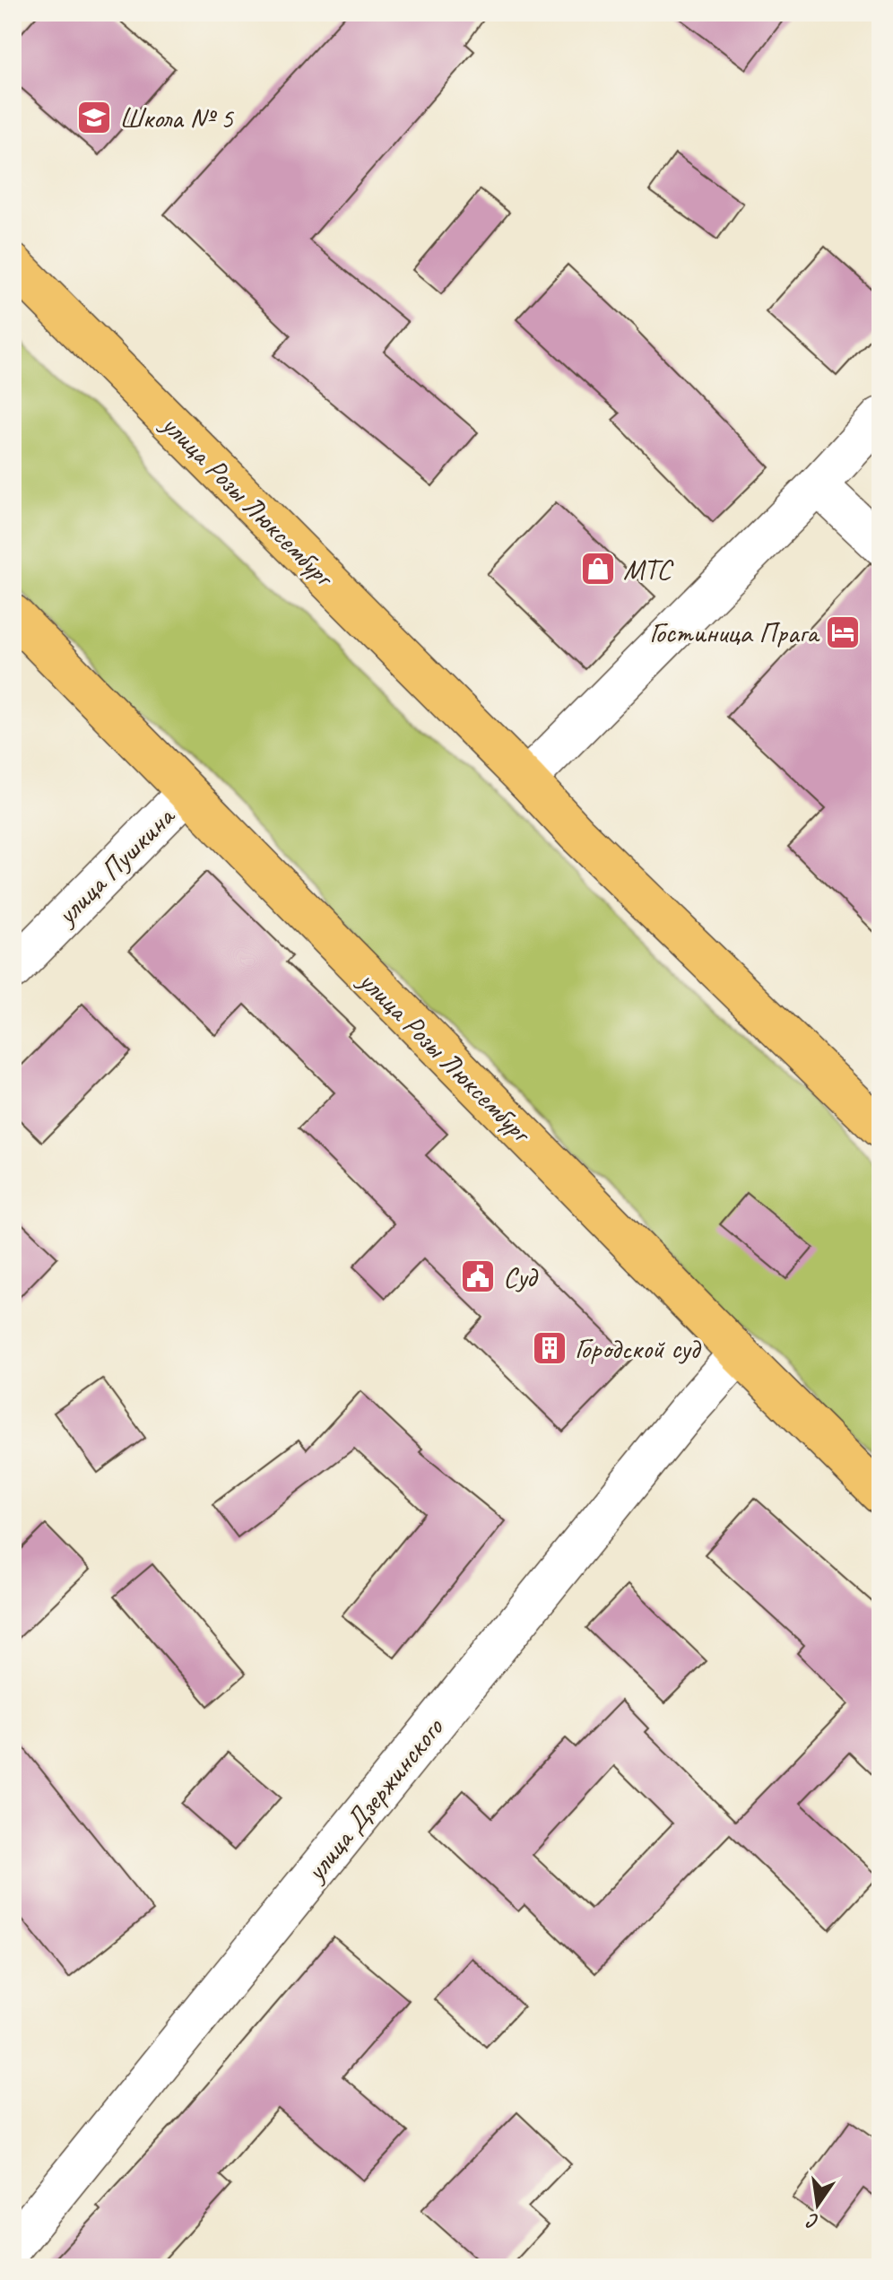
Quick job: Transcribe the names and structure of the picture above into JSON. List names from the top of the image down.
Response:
{
  "streets": {
    "main road": ["улица Розы Люксембург"],
    "street": ["улица Пушкина", "улица Дзержинского"]
  },
  "crossings": [
    ["улица Розы Люксембург", "улица Пушкина"],
    ["улица Розы Люксембург", "улица Дзержинского"]
  ],
  "places": {
    "school or university": ["Школа № 5"],
    "shop": ["МТС"],
    "hotel": ["Гостиница Прага"],
    "public building": ["Суд"],
    "building": ["Городской суд"]
  },
  "north": "bottom"
}
